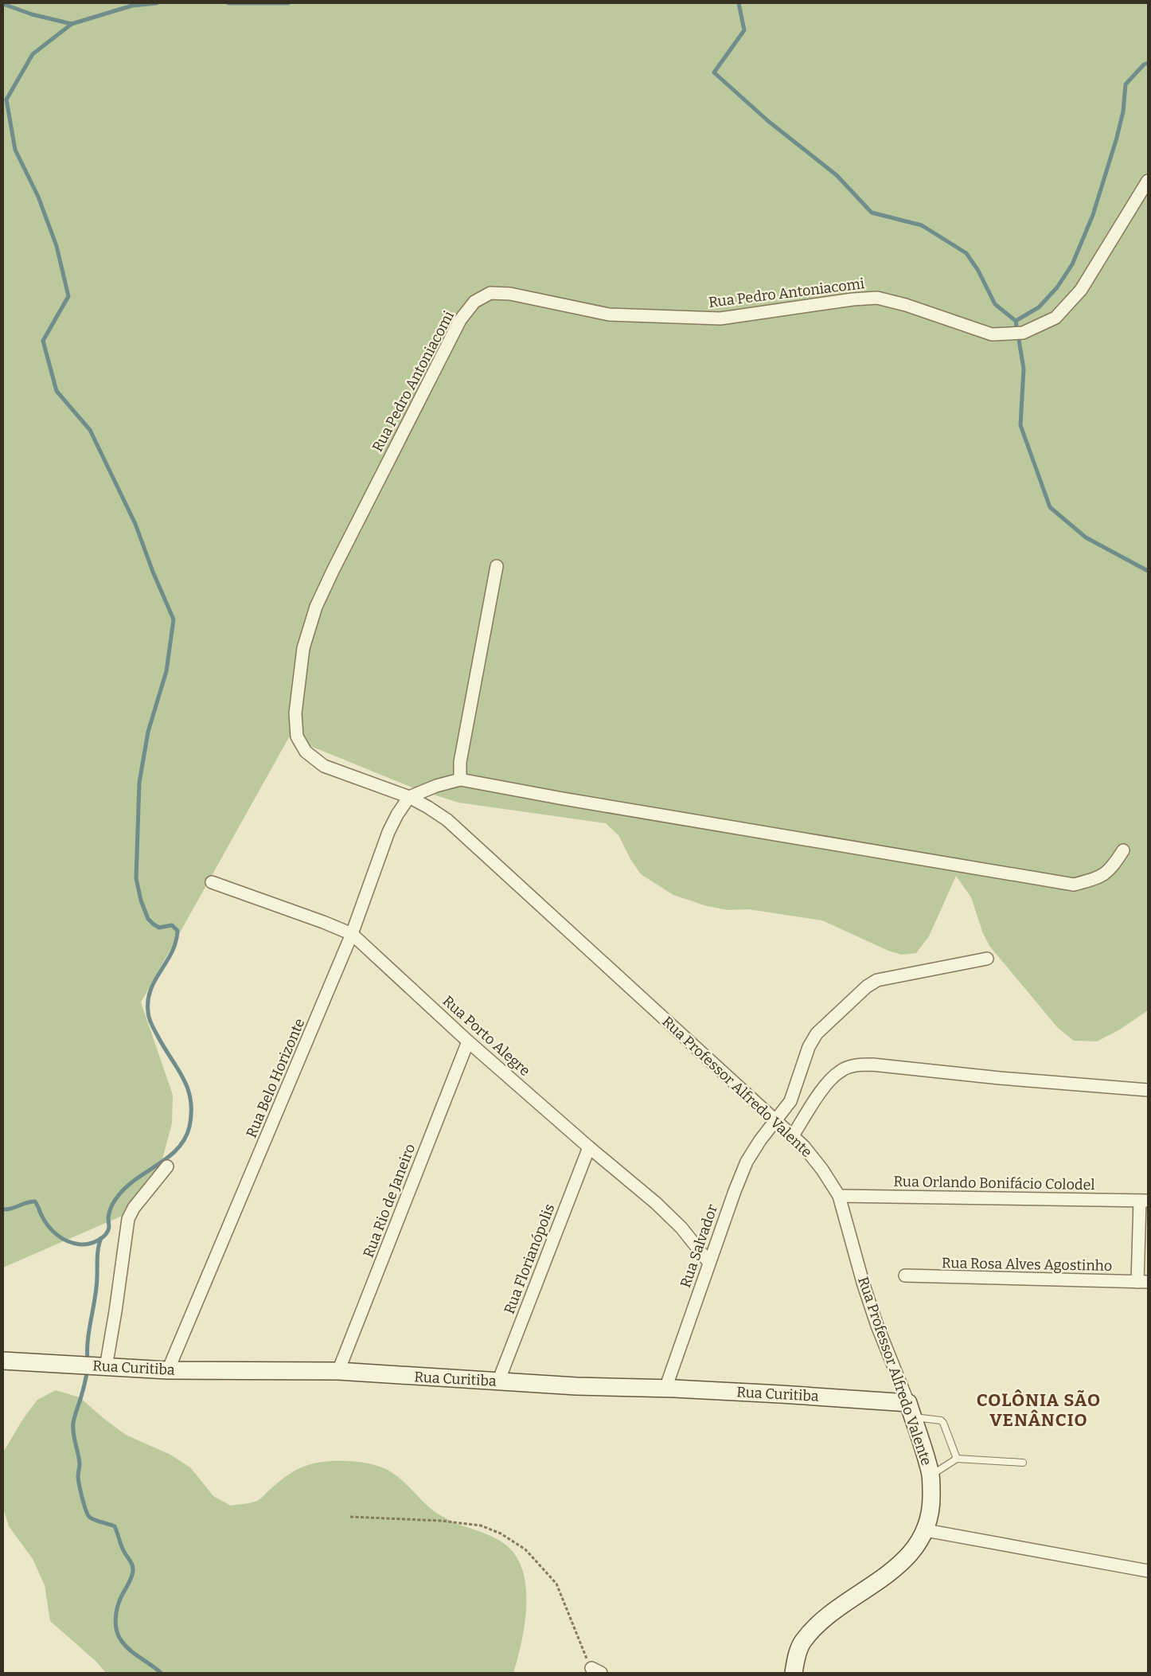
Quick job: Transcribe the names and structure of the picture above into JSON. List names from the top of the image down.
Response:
{
  "streets": {
    "street": [
      "Rua Pedro Antoniacomi",
      "Rua Porto Alegre",
      "Rua Belo Horizonte",
      "Rua Professor Alfredo Valente",
      "Rua Orlando Bonifácio Colodel",
      "Rua Rio de Janeiro",
      "Rua Salvador",
      "Rua Florianópolis",
      "Rua Rosa Alves Agostinho",
      "Rua Curitiba"
    ]
  },
  "crossings": [
    ["Rua Pedro Antoniacomi", "Rua Belo Horizonte"],
    ["Rua Pedro Antoniacomi", "Rua Professor Alfredo Valente"],
    ["Rua Porto Alegre", "Rua Belo Horizonte"],
    ["Rua Porto Alegre", "Rua Rio de Janeiro"],
    ["Rua Porto Alegre", "Rua Salvador"],
    ["Rua Porto Alegre", "Rua Florianópolis"],
    ["Rua Belo Horizonte", "Rua Professor Alfredo Valente"],
    ["Rua Belo Horizonte", "Rua Curitiba"],
    ["Rua Professor Alfredo Valente", "Rua Orlando Bonifácio Colodel"],
    ["Rua Professor Alfredo Valente", "Rua Salvador"],
    ["Rua Professor Alfredo Valente", "Rua Curitiba"],
    ["Rua Rio de Janeiro", "Rua Curitiba"],
    ["Rua Salvador", "Rua Curitiba"],
    ["Rua Florianópolis", "Rua Curitiba"]
  ],
  "districts": ["COLÔNIA SÃO VENÂNCIO"]
}
